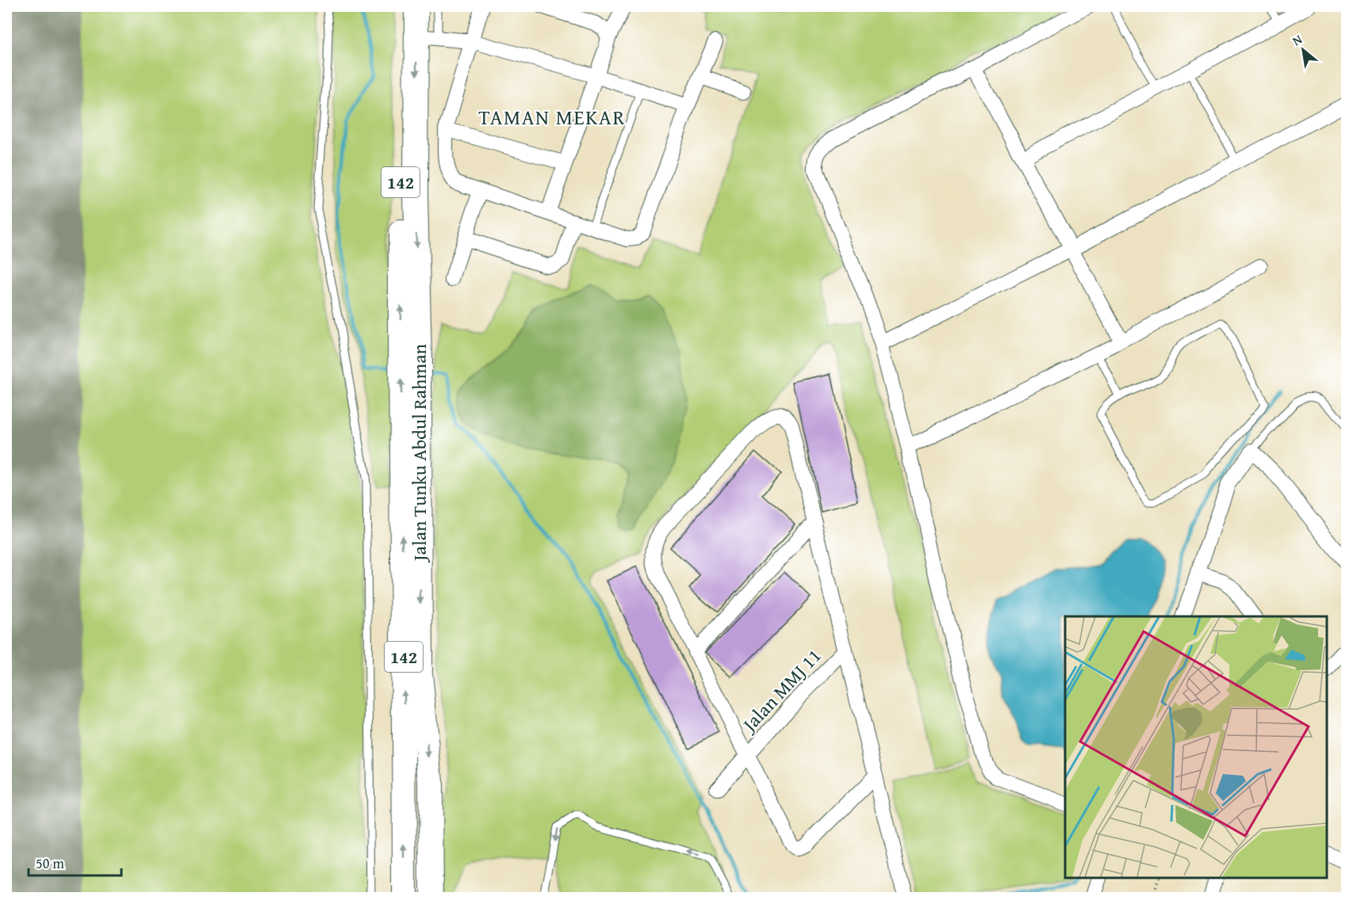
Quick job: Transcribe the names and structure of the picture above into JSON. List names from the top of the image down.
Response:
{
  "streets": {
    "main road": ["142", "Jalan Tunku Abdul Rahman"],
    "street": ["Jalan MMJ 11"]
  },
  "districts": ["TAMAN MEKAR"],
  "scale_bar": "50 m",
  "north": "top left"
}
